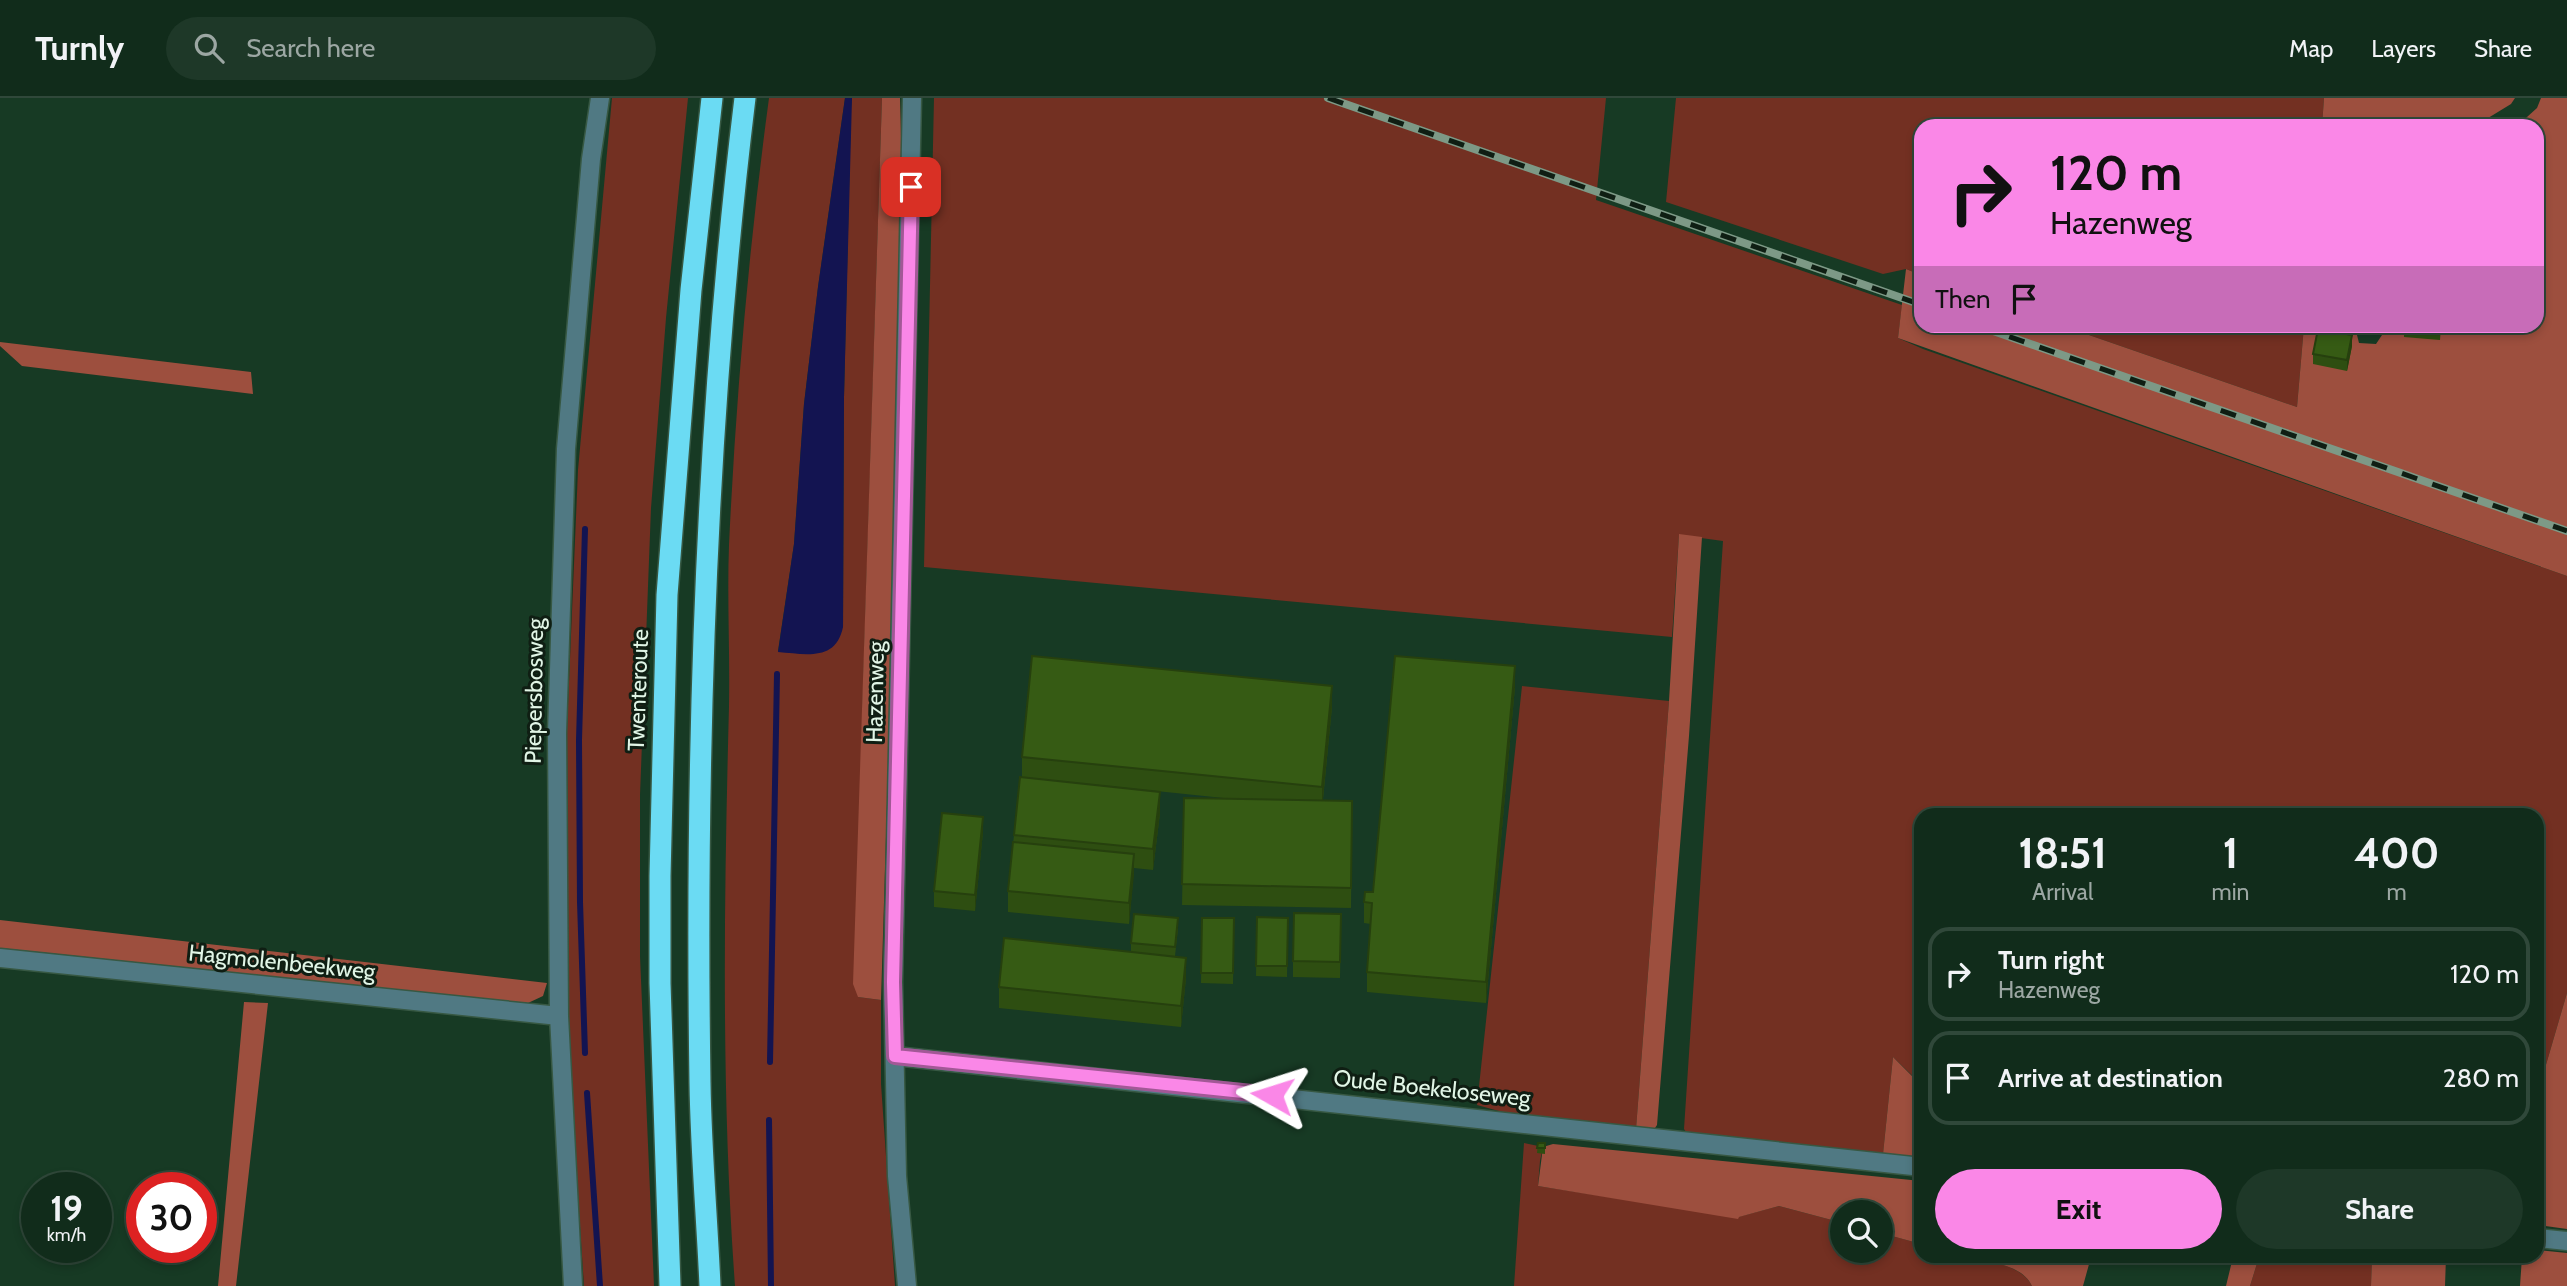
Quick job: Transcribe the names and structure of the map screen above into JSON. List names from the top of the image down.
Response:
{
  "streets": {
    "highway": ["Twenteroute"],
    "street": [
      "Piepersbosweg",
      "Hazenweg",
      "Hagmolenbeekweg",
      "Oude Boekeloseweg"
    ]
  },
  "crossings": [
    ["Piepersbosweg", "Hagmolenbeekweg"],
    ["Hazenweg", "Oude Boekeloseweg"]
  ],
  "page": {
    "header": "Turnly",
    "search": "Search here",
    "nav": ["Map", "Layers", "Share"],
    "turn": ["120 m", "Hazenweg"],
    "then": "Then",
    "eta": [
      "18:51",
      "Arrival",
      "1",
      "min",
      "400",
      "m"
    ],
    "list": [
      {
        "name": "Turn right",
        "note": "Hazenweg",
        "value": "120 m"
      },
      {
        "name": "Arrive at destination",
        "value": "280 m"
      }
    ],
    "buttons": ["Exit", "Share"],
    "speed": "19 km/h",
    "limit": "30"
  }
}
